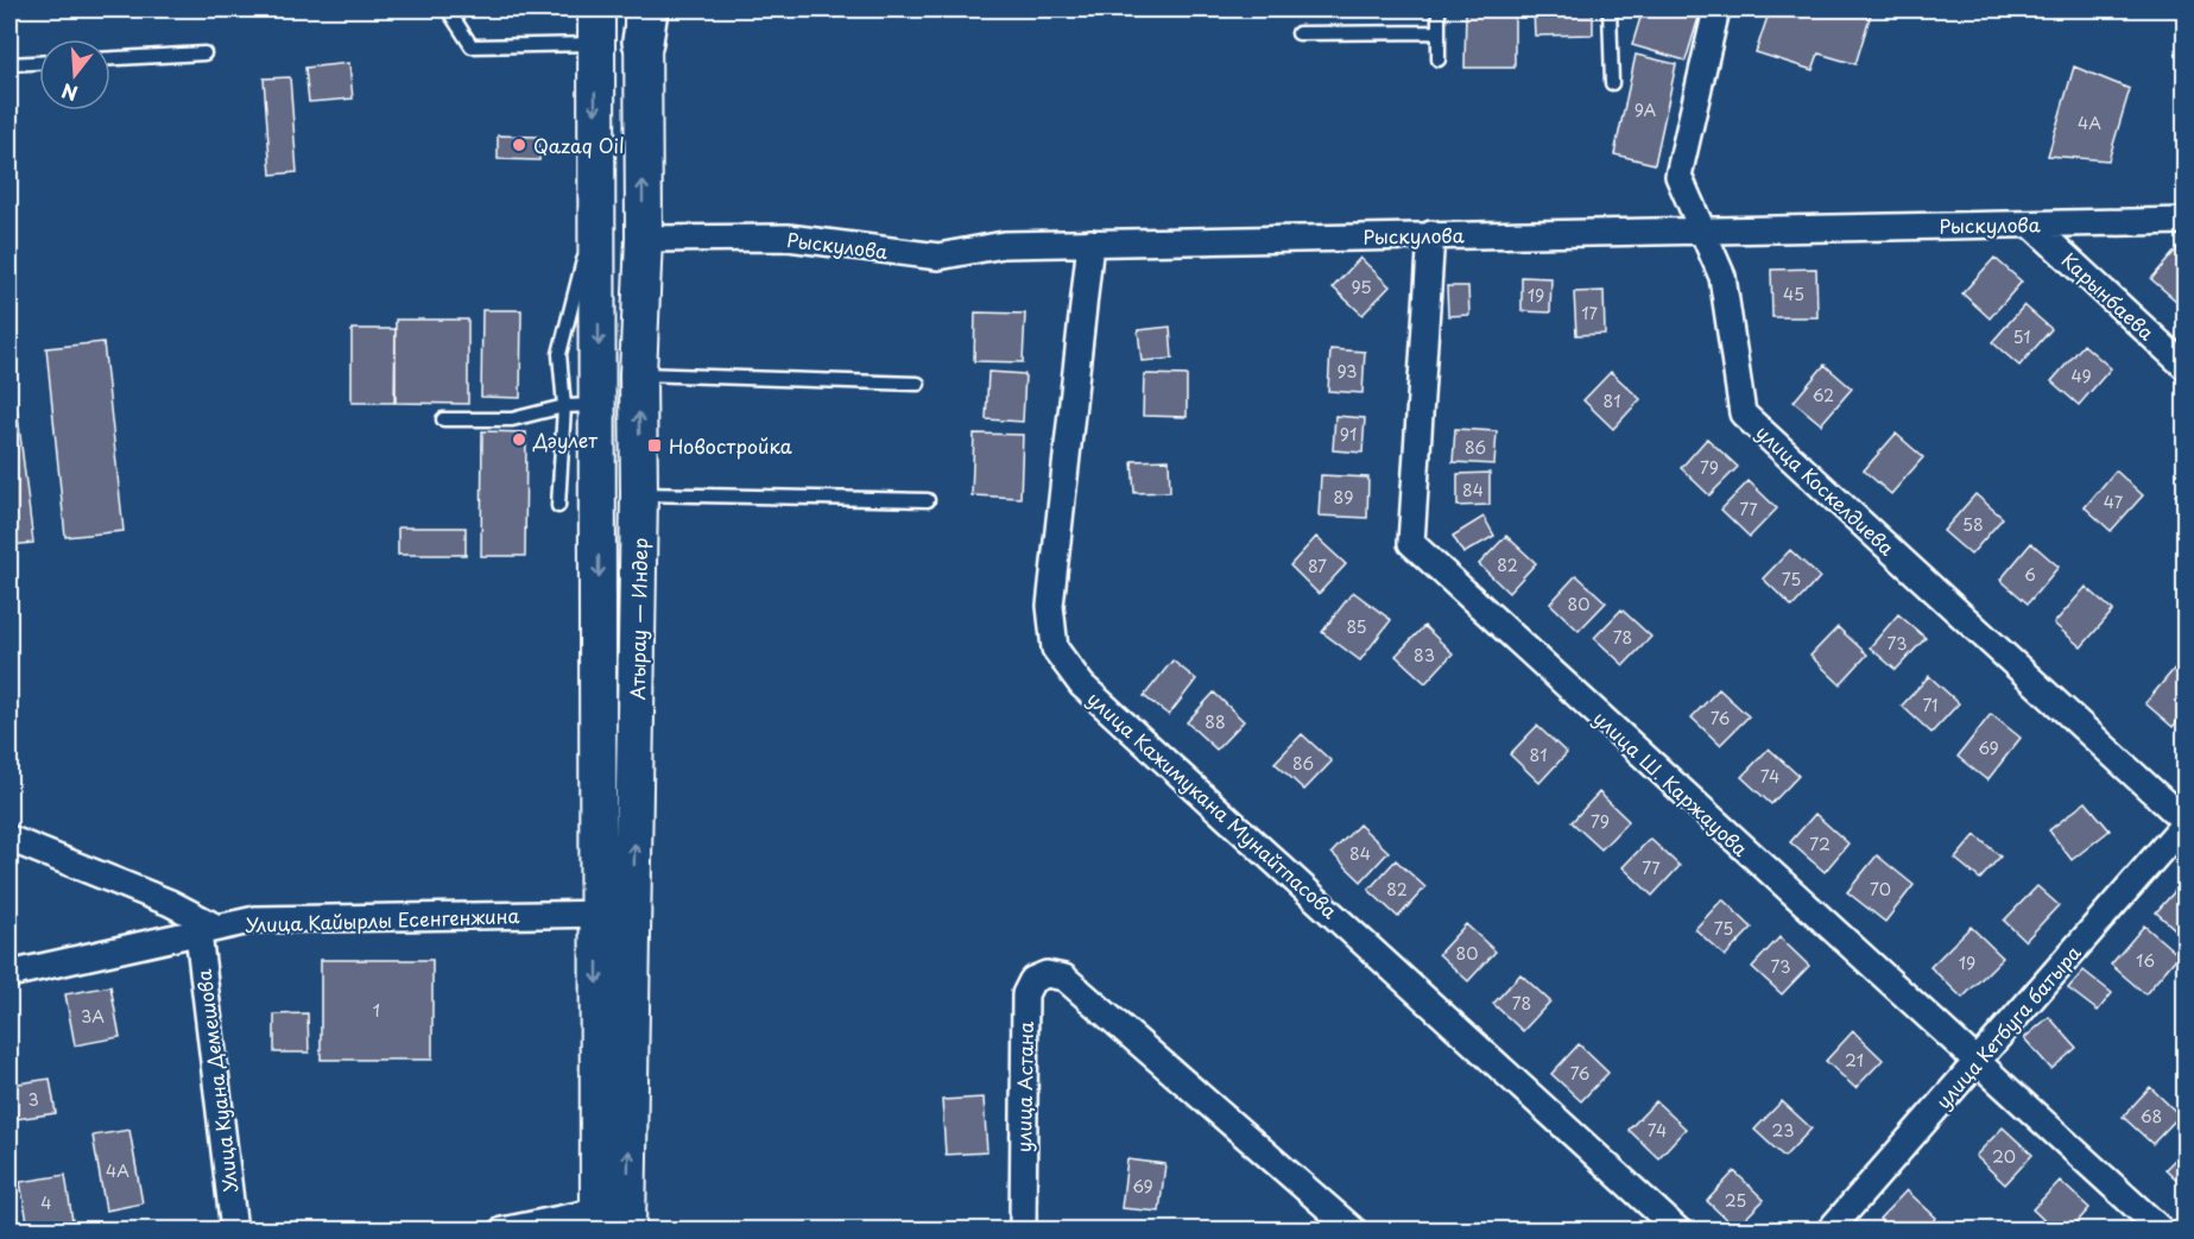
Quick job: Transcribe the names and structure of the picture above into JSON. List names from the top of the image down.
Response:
{
  "streets": {
    "main road": ["Атырау — Индер"],
    "street": [
      "Рыскулова",
      "Карынбаева",
      "улица Коскелдиева",
      "улица Ш. Каржауова",
      "улица Кажимукана Мунайтпасова",
      "Улица Кайырлы Есенгенжина",
      "улица Кетбуга батыра",
      "Улица Куана Демешова",
      "улица Астана"
    ]
  },
  "crossings": [
    ["Рыскулова", "Карынбаева"],
    ["Рыскулова", "улица Коскелдиева"],
    ["Рыскулова", "Атырау — Индер"],
    ["Рыскулова", "улица Ш. Каржауова"],
    ["Рыскулова", "улица Кажимукана Мунайтпасова"],
    ["улица Коскелдиева", "улица Кетбуга батыра"],
    ["Атырау — Индер", "Улица Кайырлы Есенгенжина"],
    ["улица Ш. Каржауова", "улица Кетбуга батыра"],
    ["Улица Кайырлы Есенгенжина", "Улица Куана Демешова"]
  ],
  "places": {
    "other": ["Qazaq Oil", "Дәулет"],
    "transit": ["Новостройка"]
  },
  "house_numbers": [
    "9А",
    "4А",
    "95",
    "45",
    "19",
    "17",
    "51",
    "93",
    "49",
    "62",
    "81",
    "91",
    "86",
    "79",
    "84",
    "89",
    "47",
    "77",
    "58",
    "82",
    "87",
    "6",
    "75",
    "80",
    "85",
    "78",
    "73",
    "83",
    "71",
    "76",
    "88",
    "69",
    "81",
    "86",
    "74",
    "79",
    "72",
    "84",
    "77",
    "82",
    "70",
    "75",
    "80",
    "16",
    "19",
    "73",
    "78",
    "1",
    "3А",
    "21",
    "76",
    "3",
    "68",
    "74",
    "23",
    "20",
    "4А",
    "69",
    "25",
    "4"
  ],
  "north": "bottom"
}
